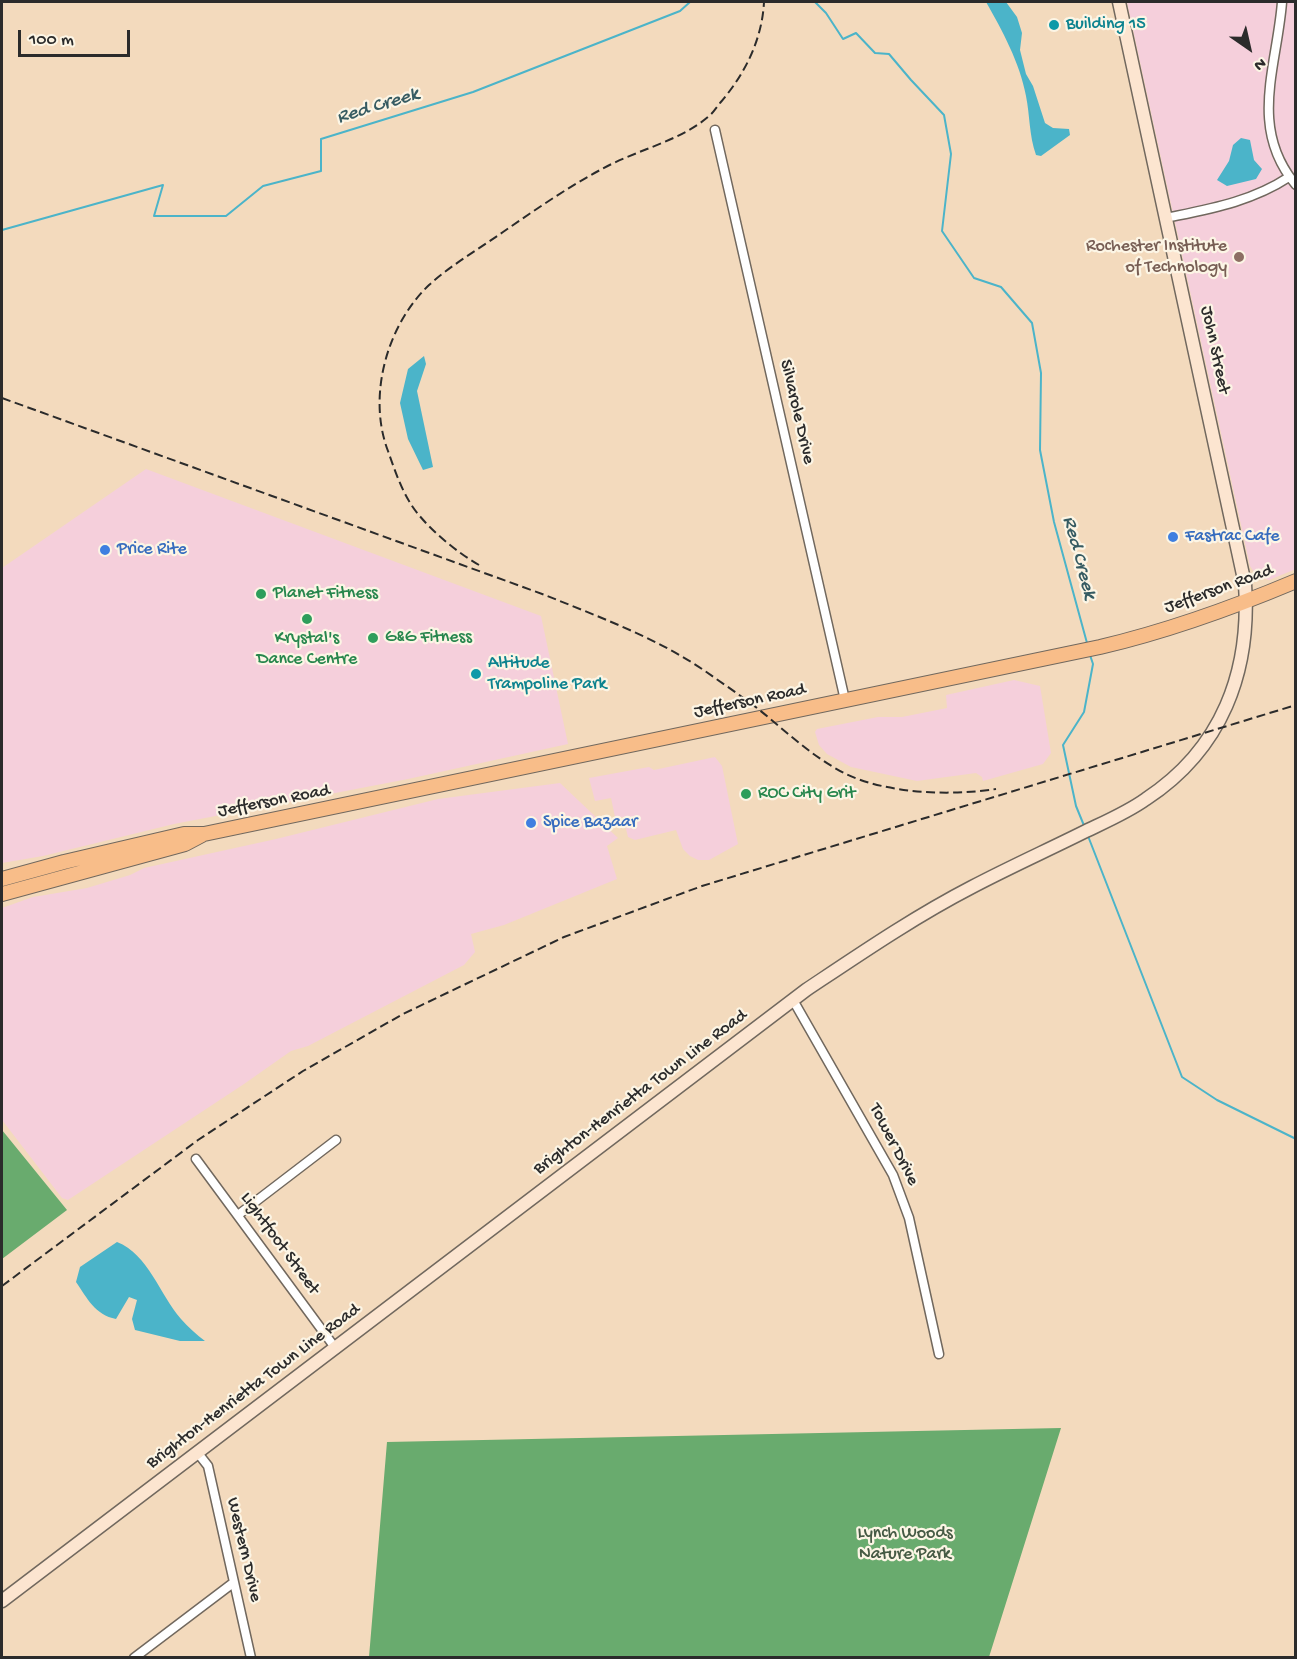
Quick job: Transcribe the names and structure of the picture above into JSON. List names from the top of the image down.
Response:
{
  "streets": {
    "main road": ["Jefferson Road"],
    "street": [
      "John Street",
      "Silvarole Drive",
      "Brighton-Henrietta Town Line Road",
      "Tower Drive",
      "Lightfoot Street",
      "Western Drive"
    ]
  },
  "crossings": [
    ["John Street", "Jefferson Road"],
    ["John Street", "Brighton-Henrietta Town Line Road"],
    ["Silvarole Drive", "Jefferson Road"],
    ["Jefferson Road", "Brighton-Henrietta Town Line Road"],
    ["Brighton-Henrietta Town Line Road", "Tower Drive"],
    ["Brighton-Henrietta Town Line Road", "Lightfoot Street"],
    ["Brighton-Henrietta Town Line Road", "Western Drive"]
  ],
  "water": ["Red Creek"],
  "parks": ["Lynch Woods Nature Park"],
  "places": [
    "Building 15",
    "Rochester Institute of Technology",
    "Fastrac Cafe",
    "Price Rite",
    "Planet Fitness",
    "Krystal's Dance Centre",
    "G&G Fitness",
    "Altitude Trampoline Park",
    "ROC City Grit",
    "Spice Bazaar"
  ],
  "scale_bar": "100 m",
  "north": "bottom right"
}
